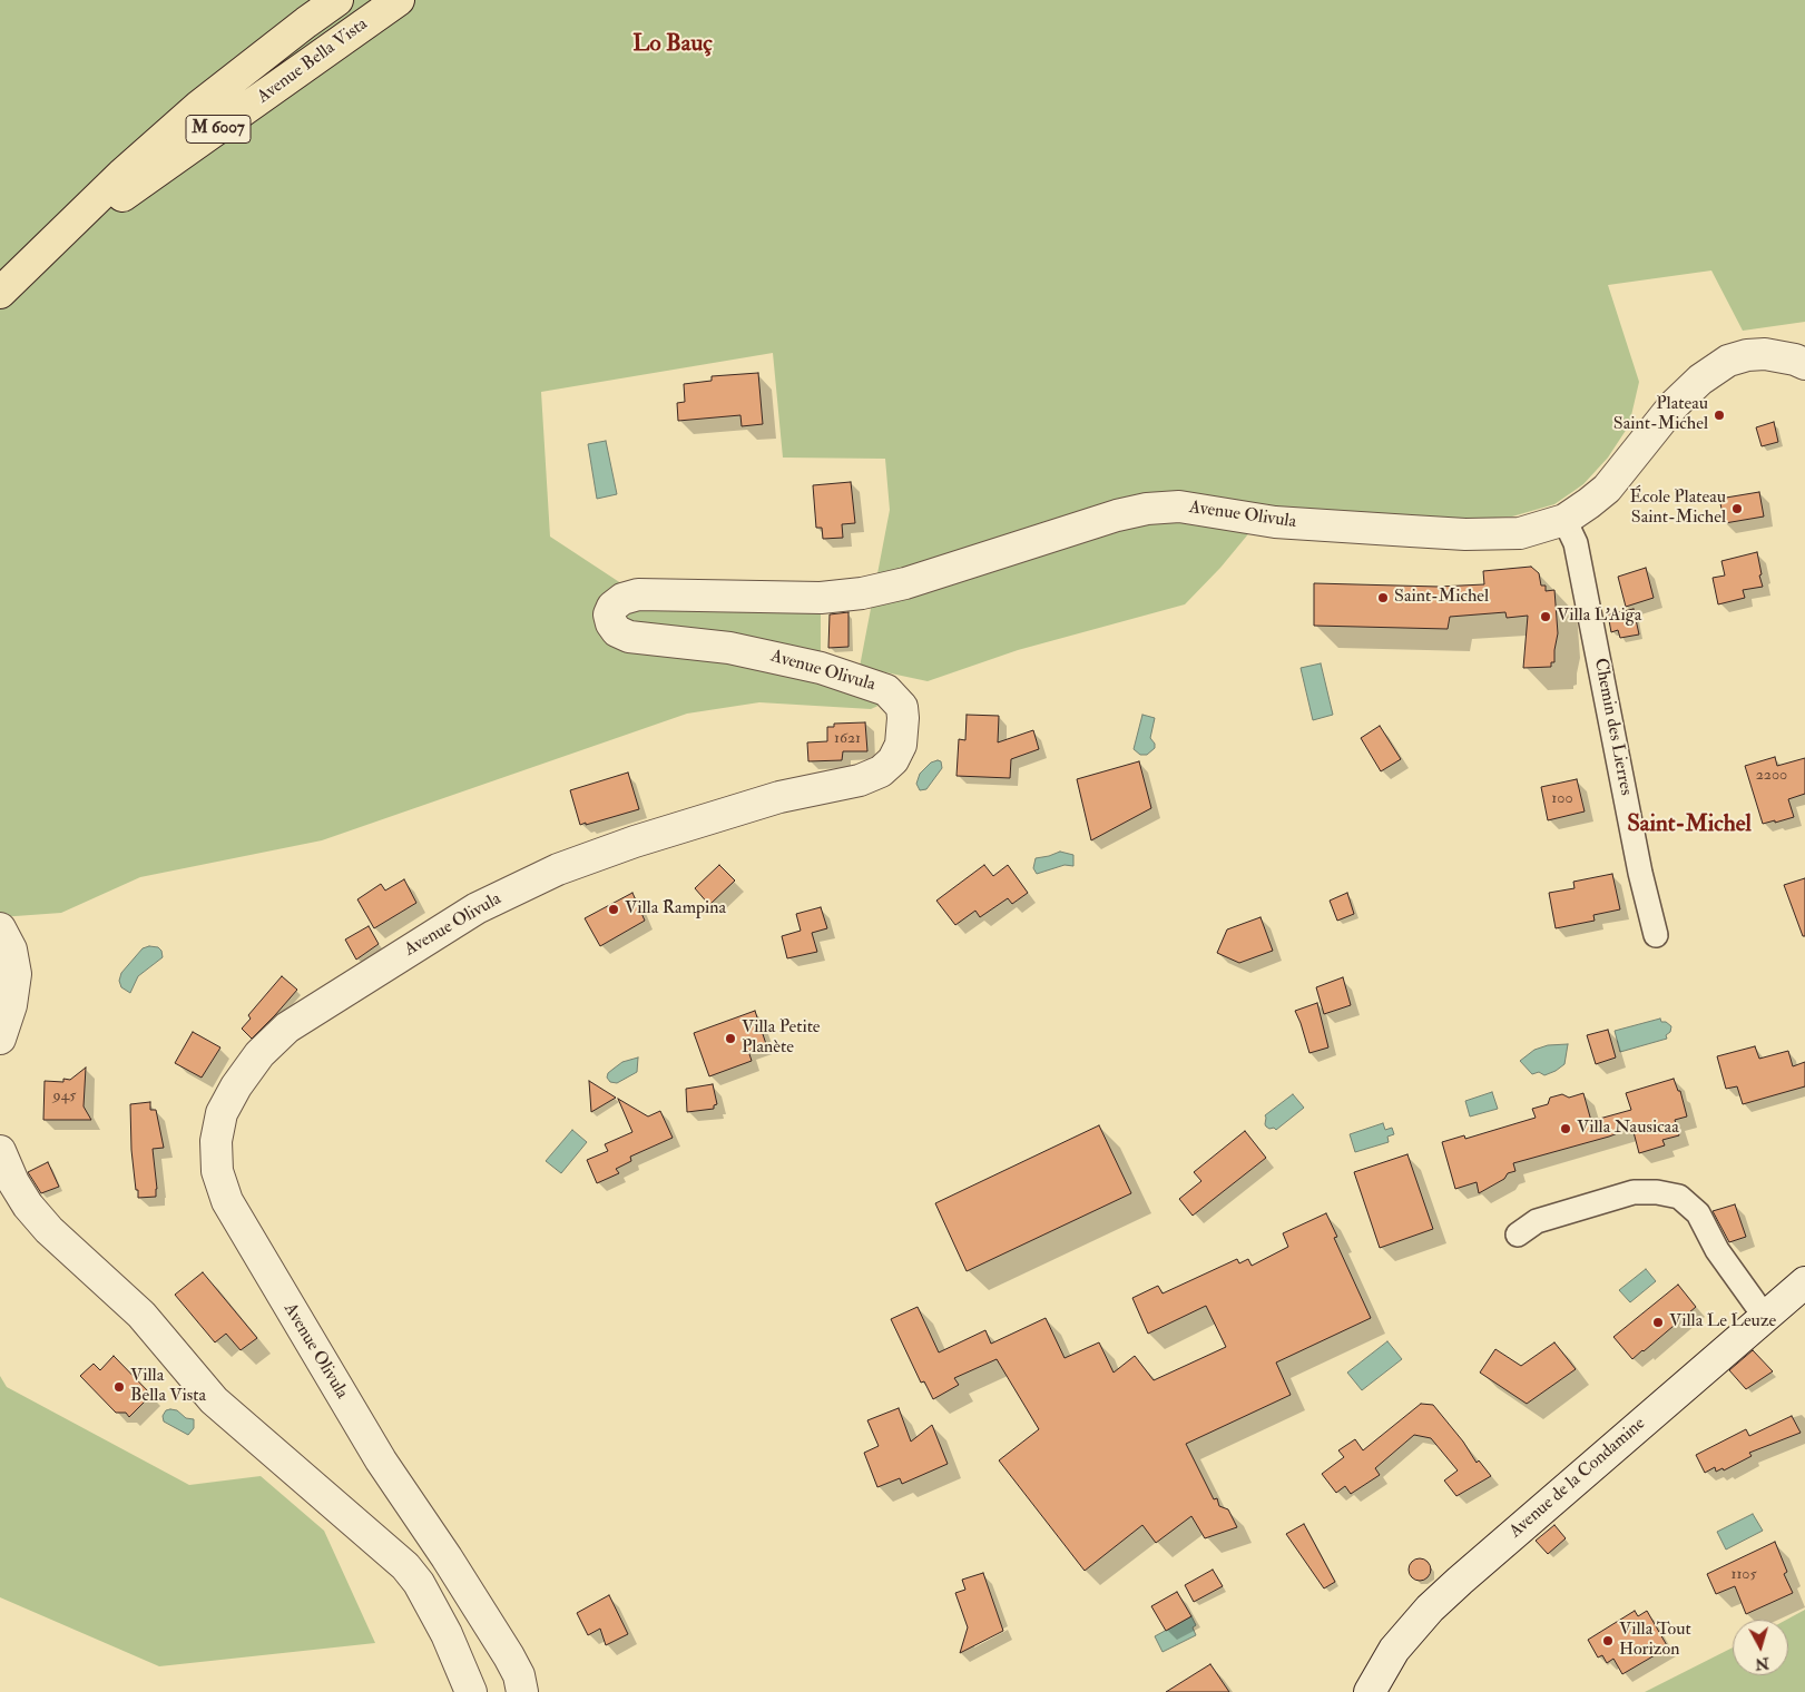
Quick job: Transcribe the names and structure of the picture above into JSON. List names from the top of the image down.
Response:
{
  "streets": {
    "main road": ["Avenue Bella Vista", "M 6007"],
    "street": ["Avenue Olivula", "Chemin des Lierres", "Avenue de la Condamine"]
  },
  "crossings": [
    ["Avenue Olivula", "Chemin des Lierres"]
  ],
  "districts": ["Lo Bauç", "Saint-Michel"],
  "places": [
    "Plateau Saint-Michel",
    "École Plateau Saint-Michel",
    "Saint-Michel",
    "Villa L'Aiga",
    "Villa Rampina",
    "Villa Petite Planète",
    "Villa Nausicaa",
    "Villa Le Leuze",
    "Villa Bella Vista",
    "Villa Tout Horizon"
  ],
  "house_numbers": [
    "1621",
    "2200",
    "100",
    "945",
    "1105"
  ],
  "north": "bottom"
}
